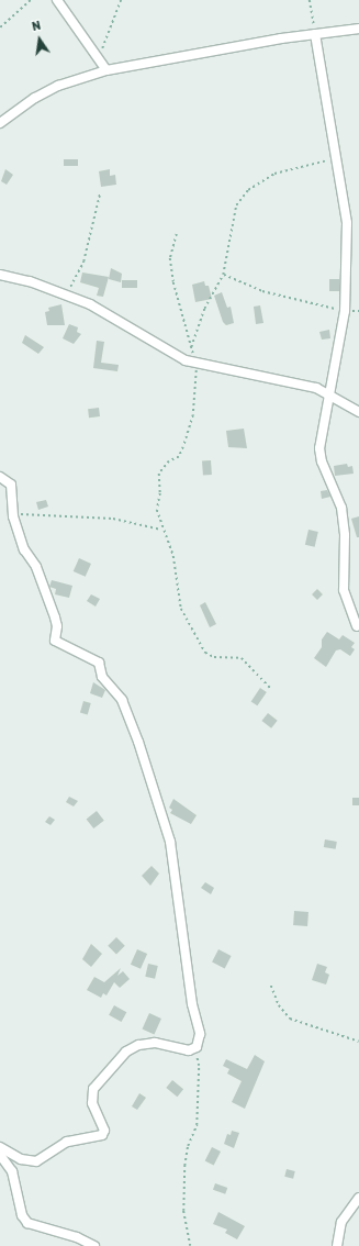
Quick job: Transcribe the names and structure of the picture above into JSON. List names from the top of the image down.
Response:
{
  "north": "top"
}
